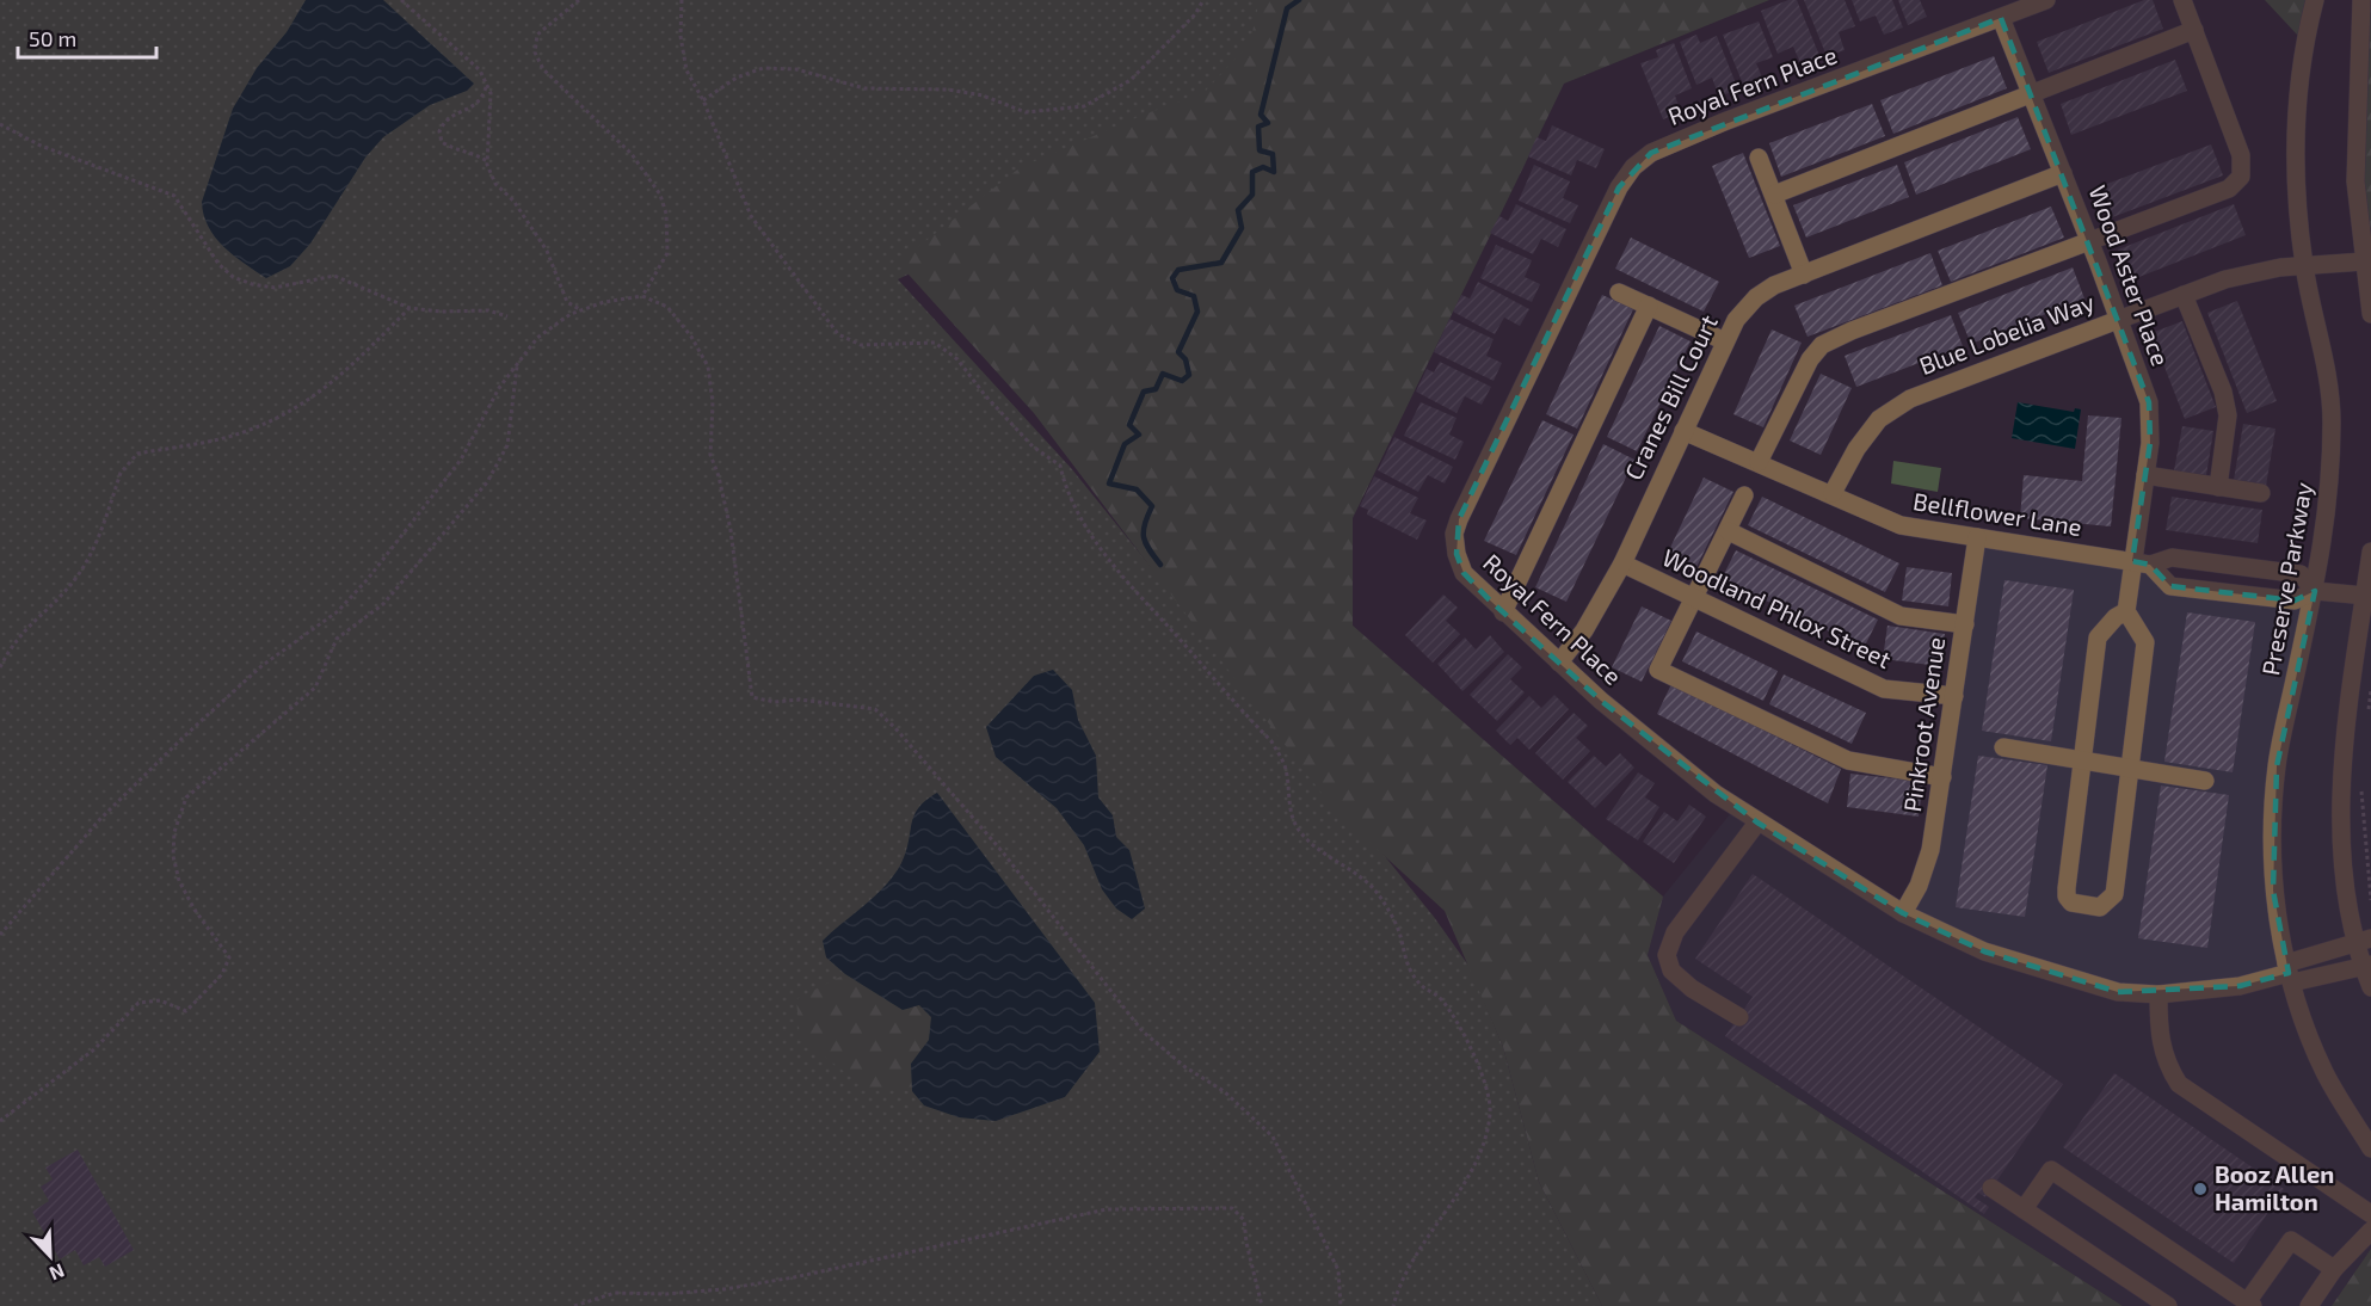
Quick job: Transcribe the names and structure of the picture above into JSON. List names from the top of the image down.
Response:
{
  "streets": {
    "street": [
      "Royal Fern Place",
      "Wood Aster Place",
      "Blue Lobelia Way",
      "Cranes Bill Court",
      "Bellflower Lane",
      "Preserve Parkway",
      "Woodland Phlox Street",
      "Pinkroot Avenue"
    ]
  },
  "crossings": [
    ["Royal Fern Place", "Wood Aster Place"],
    ["Royal Fern Place", "Cranes Bill Court"],
    ["Royal Fern Place", "Preserve Parkway"],
    ["Royal Fern Place", "Pinkroot Avenue"],
    ["Wood Aster Place", "Blue Lobelia Way"],
    ["Wood Aster Place", "Cranes Bill Court"],
    ["Wood Aster Place", "Bellflower Lane"],
    ["Blue Lobelia Way", "Bellflower Lane"],
    ["Blue Lobelia Way", "Preserve Parkway"],
    ["Cranes Bill Court", "Bellflower Lane"],
    ["Cranes Bill Court", "Woodland Phlox Street"],
    ["Bellflower Lane", "Preserve Parkway"],
    ["Bellflower Lane", "Pinkroot Avenue"],
    ["Woodland Phlox Street", "Pinkroot Avenue"]
  ],
  "places": ["Booz Allen Hamilton"],
  "scale_bar": "50 m",
  "north": "bottom right"
}
